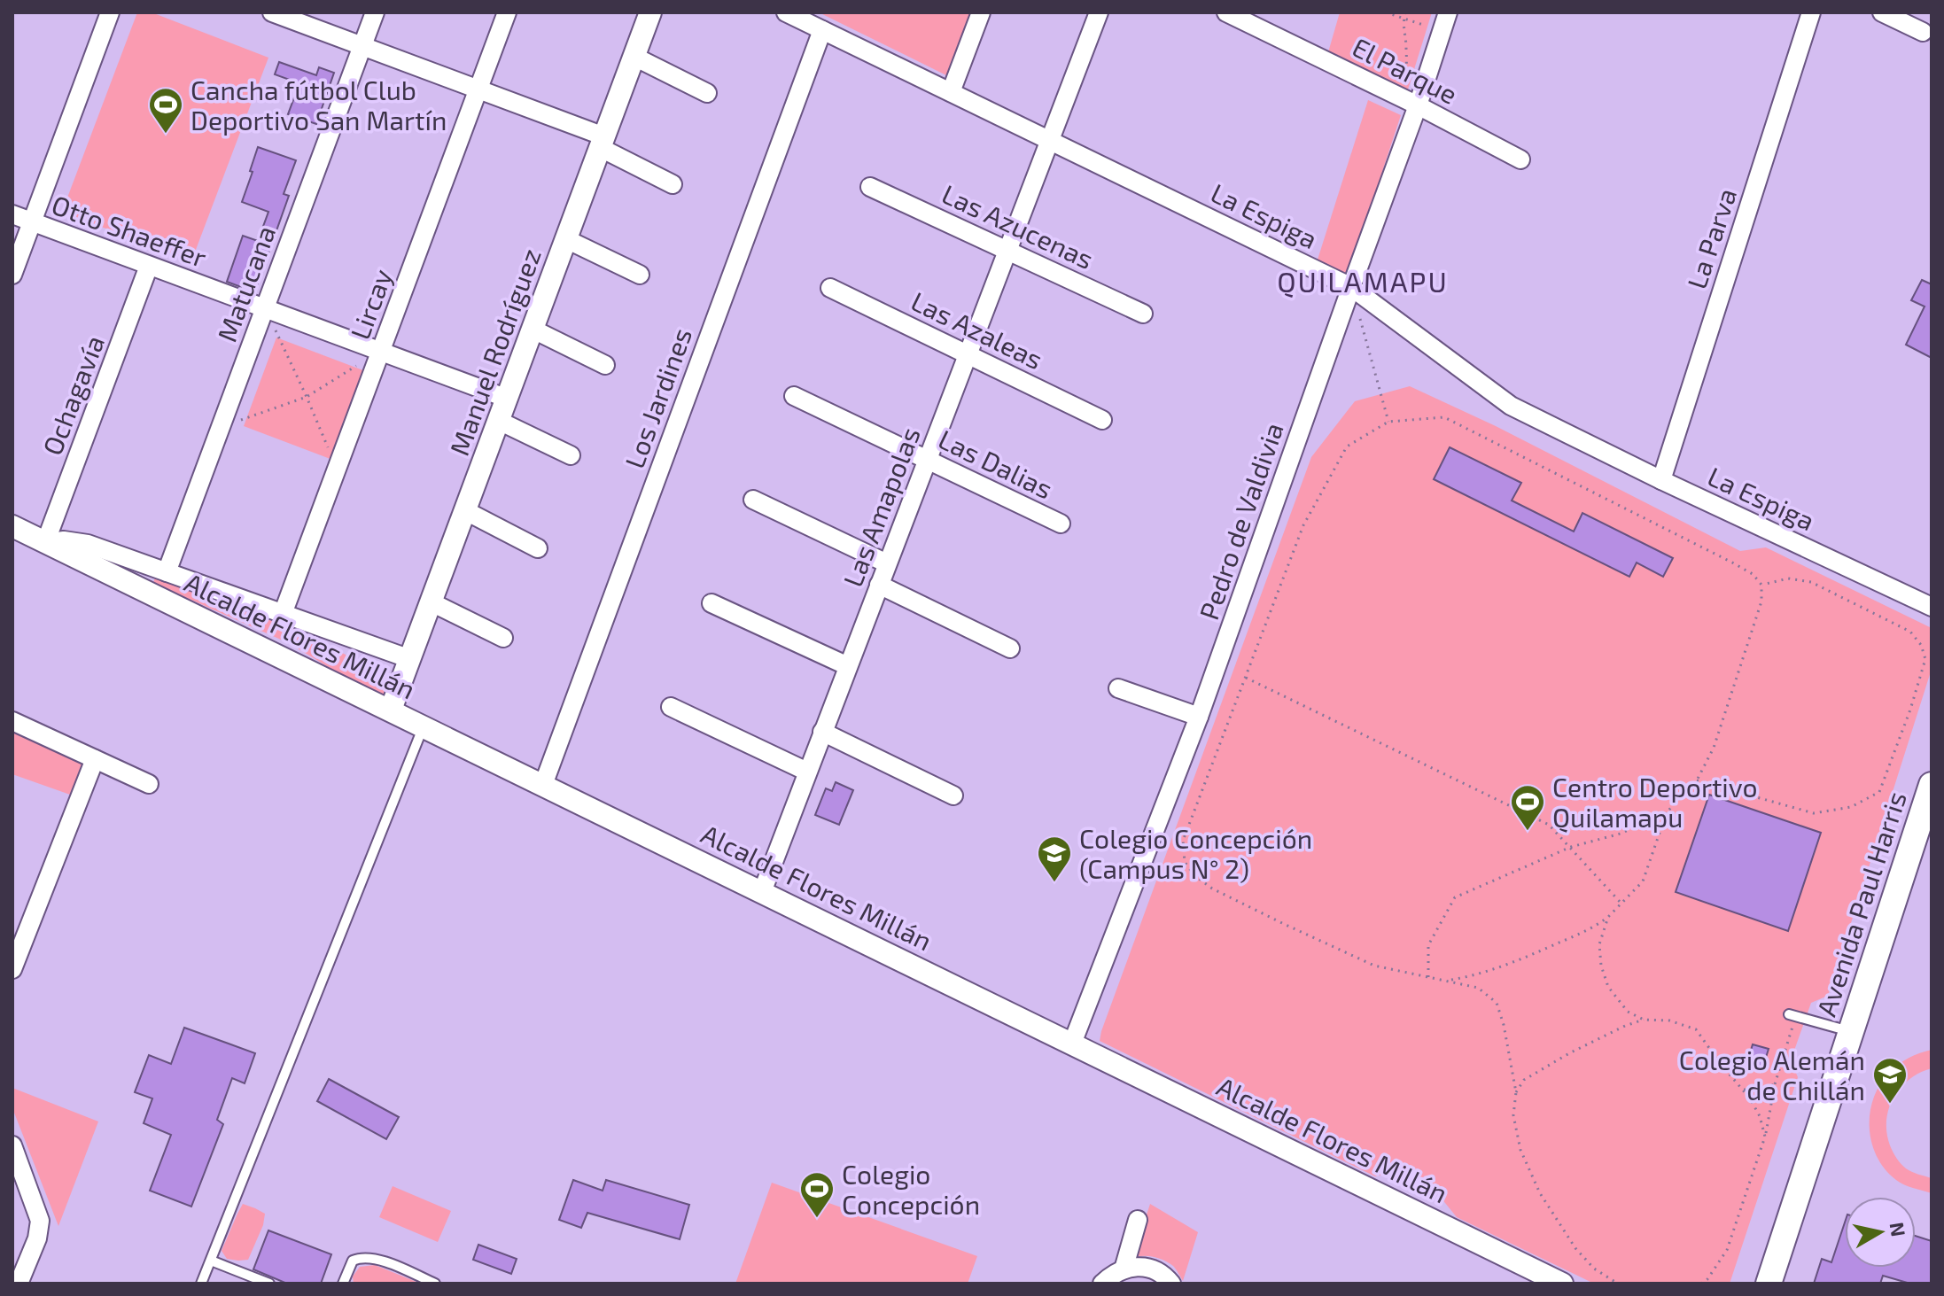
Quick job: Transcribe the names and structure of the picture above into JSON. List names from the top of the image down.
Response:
{
  "streets": {
    "main road": ["Avenida Paul Harris"],
    "street": [
      "El Parque",
      "La Espiga",
      "Las Azucenas",
      "Otto Shaeffer",
      "La Parva",
      "Matucana",
      "Lircay",
      "Las Azaleas",
      "Manuel Rodríguez",
      "Ochagavía",
      "Los Jardines",
      "Las Dalias",
      "Las Amapolas",
      "Pedro de Valdivia",
      "Alcalde Flores Millán"
    ]
  },
  "crossings": [
    ["El Parque", "Pedro de Valdivia"],
    ["La Espiga", "La Parva"],
    ["La Espiga", "Los Jardines"],
    ["La Espiga", "Las Amapolas"],
    ["La Espiga", "Pedro de Valdivia"],
    ["Las Azucenas", "Las Amapolas"],
    ["Otto Shaeffer", "Matucana"],
    ["Otto Shaeffer", "Lircay"],
    ["Otto Shaeffer", "Manuel Rodríguez"],
    ["Otto Shaeffer", "Ochagavía"],
    ["Matucana", "Alcalde Flores Millán"],
    ["Lircay", "Alcalde Flores Millán"],
    ["Las Azaleas", "Las Amapolas"],
    ["Manuel Rodríguez", "Alcalde Flores Millán"],
    ["Ochagavía", "Alcalde Flores Millán"],
    ["Los Jardines", "Alcalde Flores Millán"],
    ["Las Dalias", "Las Amapolas"],
    ["Las Amapolas", "Alcalde Flores Millán"],
    ["Pedro de Valdivia", "Alcalde Flores Millán"]
  ],
  "districts": ["QUILAMAPU"],
  "places": {
    "sports": ["Cancha fútbol Club Deportivo San Martín", "Centro Deportivo Quilamapu", "Colegio Concepción"],
    "school or university": ["Colegio Concepción (Campus N° 2)", "Colegio Alemán de Chillán"]
  },
  "north": "right"
}
